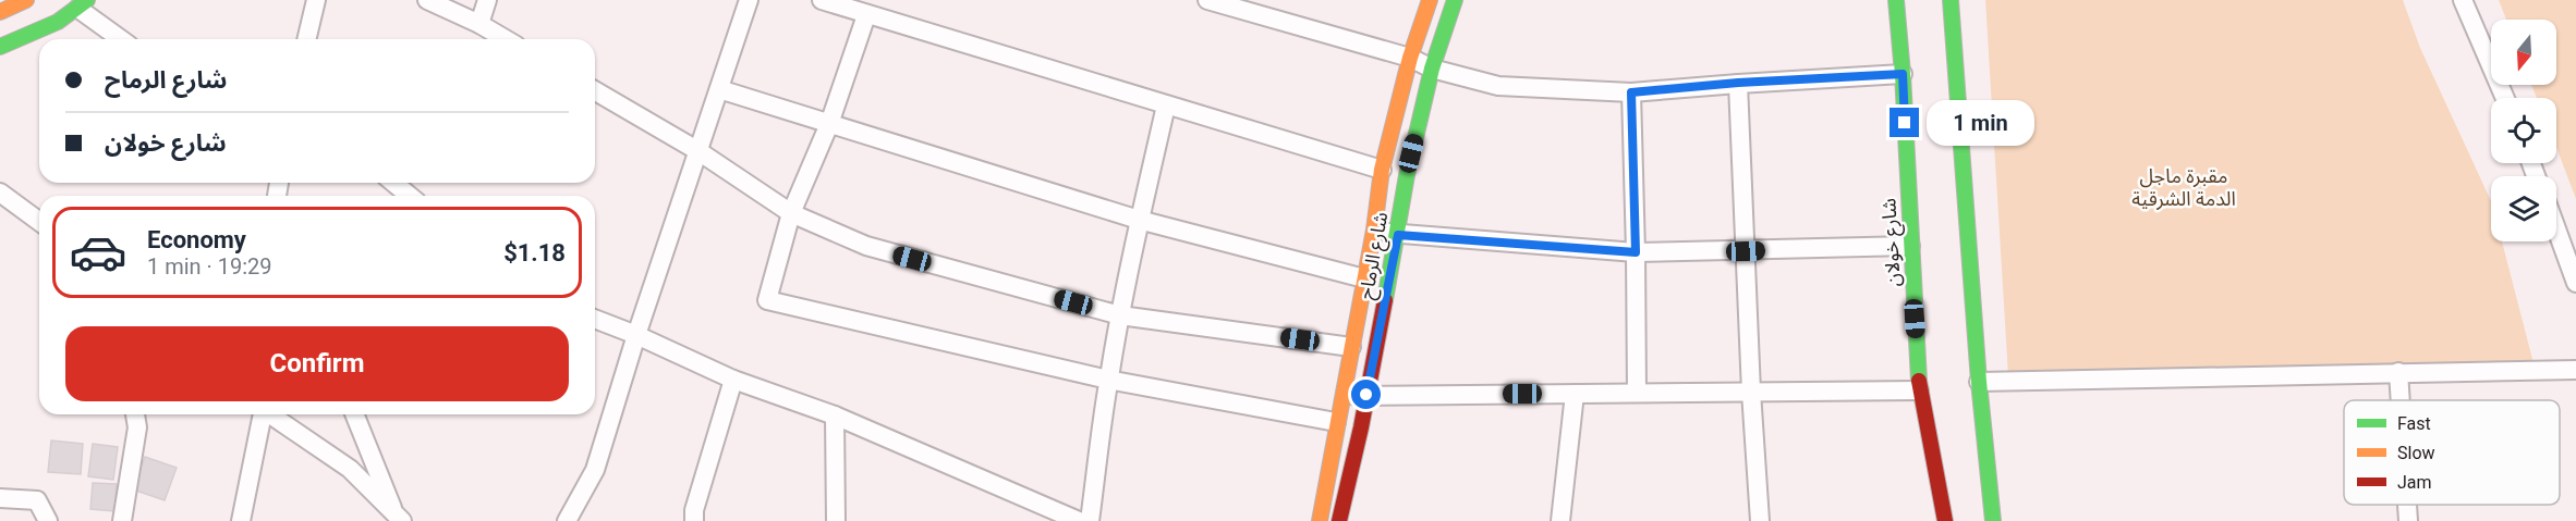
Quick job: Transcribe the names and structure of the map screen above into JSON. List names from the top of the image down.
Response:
{
  "streets": {
    "main road": ["شارع خولان", "شارع الرماح"]
  },
  "parks": ["مقبرة ماجل الدمة الشرقية"],
  "legend": ["Fast", "Slow", "Jam"],
  "north": "bottom",
  "page": {
    "banner": ["شارع الرماح", "شارع خولان"],
    "bubble": "1 min",
    "list": [
      {
        "name": "Economy",
        "note": "1 min · 19:29",
        "value": "$1.18"
      }
    ],
    "buttons": "Confirm"
  }
}
